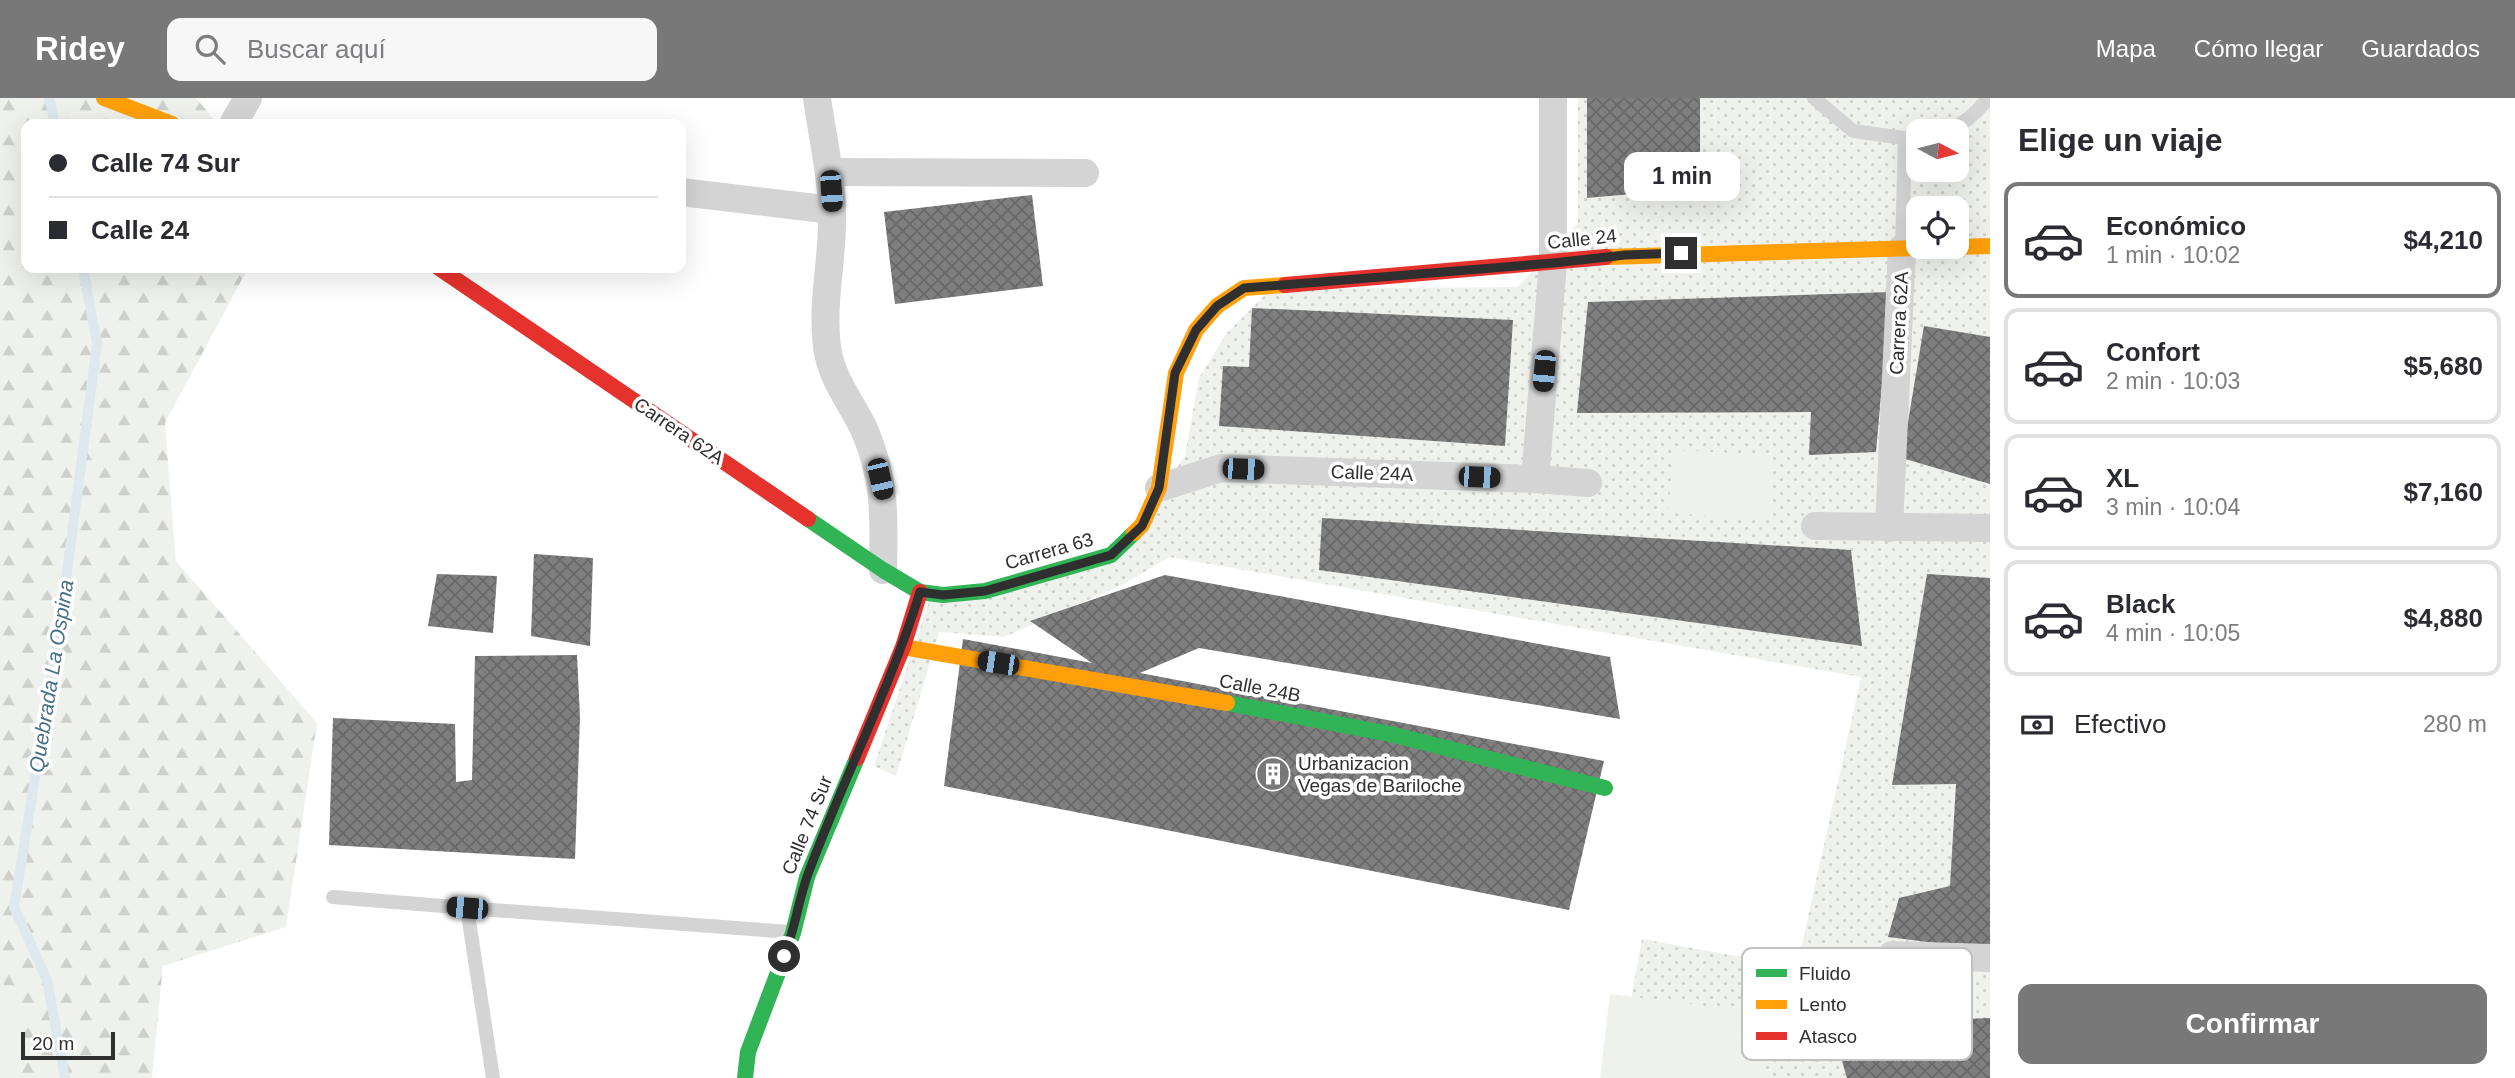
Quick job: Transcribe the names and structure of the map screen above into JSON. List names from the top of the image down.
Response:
{
  "streets": {
    "street": [
      "Calle 24",
      "Carrera 62A",
      "Calle 24A",
      "Carrera 63",
      "Calle 24B",
      "Calle 74 Sur"
    ]
  },
  "crossings": [
    ["Calle 24", "Carrera 62A"],
    ["Calle 24", "Carrera 63"],
    ["Carrera 62A", "Carrera 63"],
    ["Carrera 62A", "Calle 74 Sur"],
    ["Calle 24A", "Carrera 63"],
    ["Carrera 63", "Calle 74 Sur"],
    ["Calle 24B", "Calle 74 Sur"]
  ],
  "water": ["Quebrada La Ospina"],
  "places": {
    "building": ["Urbanizacion Vegas de Bariloche"]
  },
  "legend": ["Fluido", "Lento", "Atasco"],
  "scale_bar": "20 m",
  "north": "right",
  "page": {
    "header": "Ridey",
    "search": "Buscar aquí",
    "nav": ["Mapa", "Cómo llegar", "Guardados"],
    "heading": "Elige un viaje",
    "banner": ["Calle 74 Sur", "Calle 24"],
    "bubble": "1 min",
    "list": [
      {
        "name": "Económico",
        "note": "1 min · 10:02",
        "value": "$4,210"
      },
      {
        "name": "Confort",
        "note": "2 min · 10:03",
        "value": "$5,680"
      },
      {
        "name": "XL",
        "note": "3 min · 10:04",
        "value": "$7,160"
      },
      {
        "name": "Black",
        "note": "4 min · 10:05",
        "value": "$4,880"
      }
    ],
    "pay": ["Efectivo", "280 m"],
    "buttons": "Confirmar",
    "scale": "20 m"
  }
}
